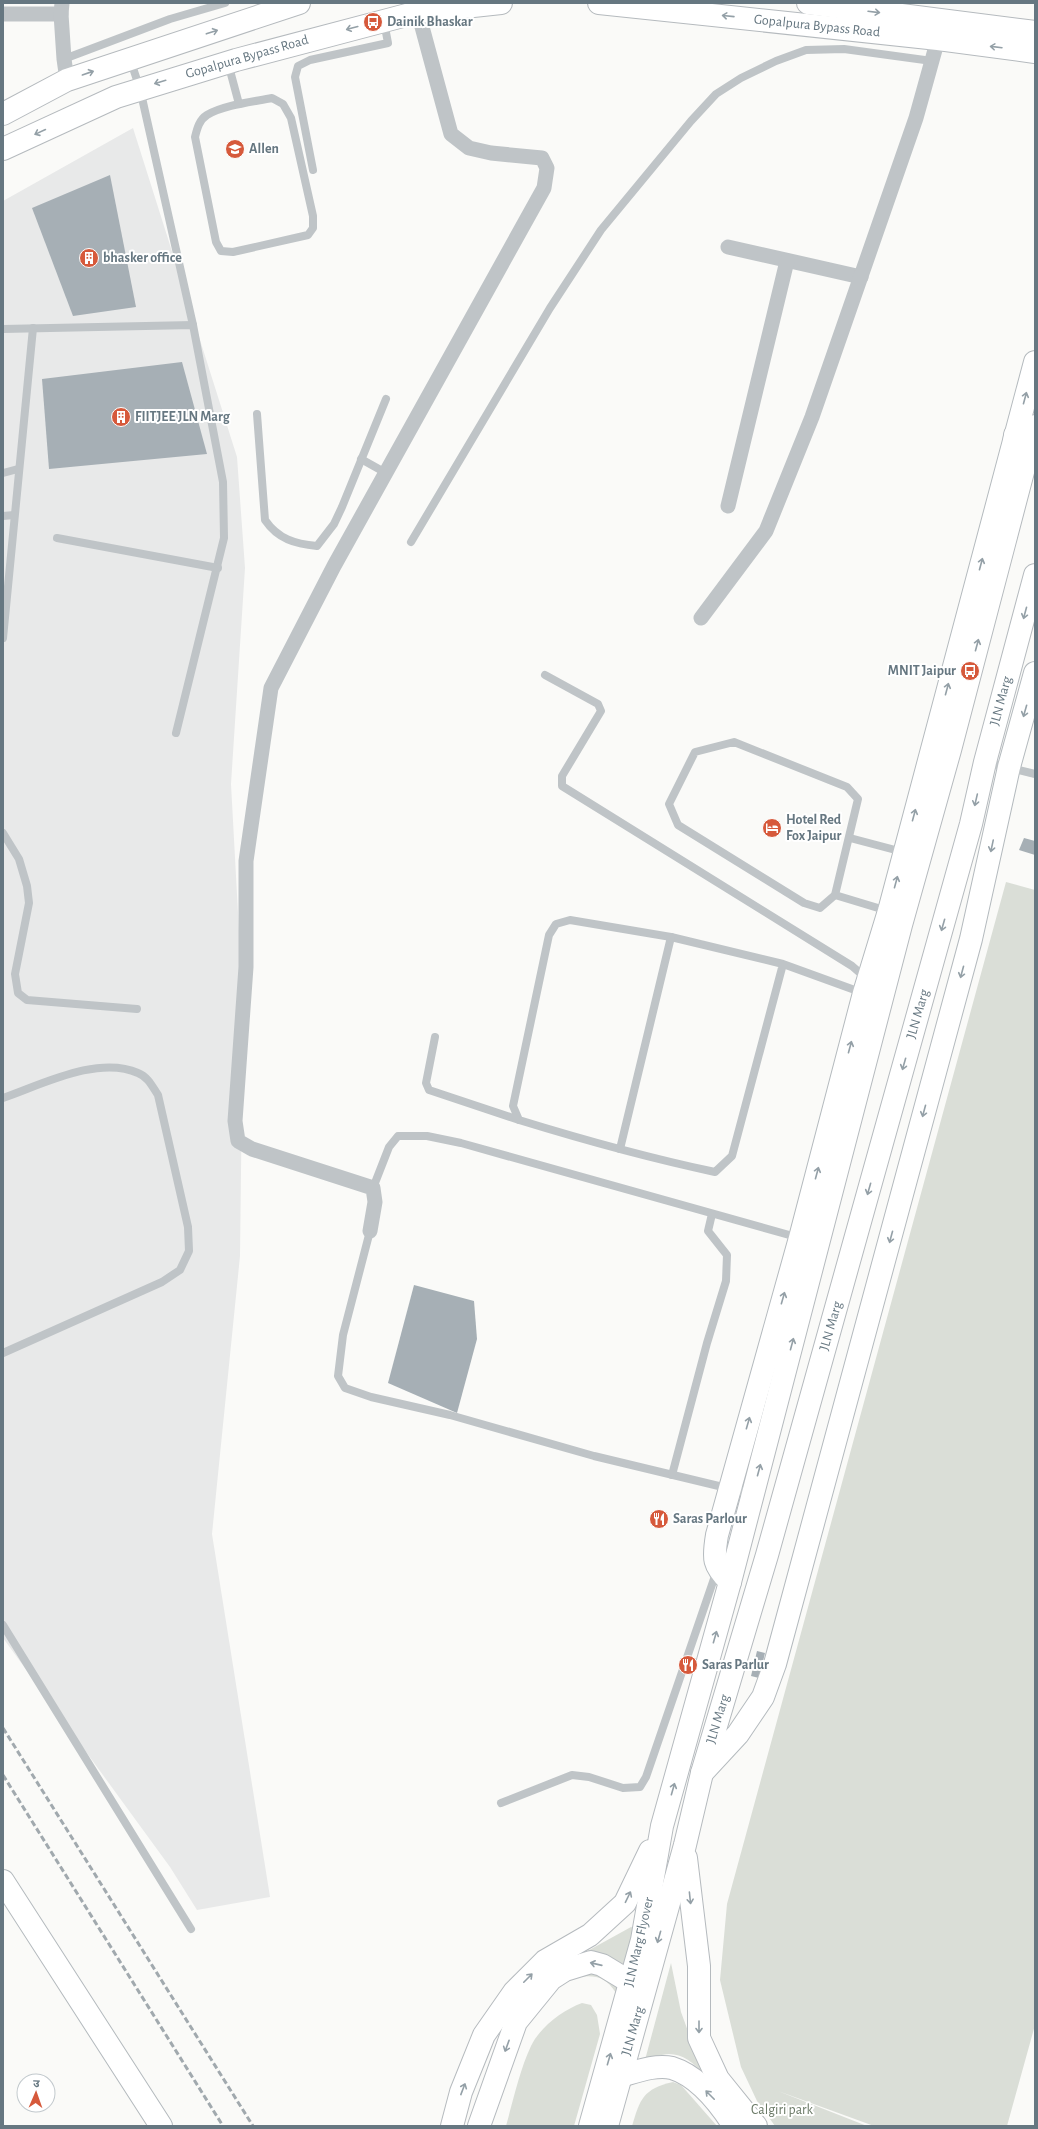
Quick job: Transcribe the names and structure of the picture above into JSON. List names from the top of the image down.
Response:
{
  "streets": {
    "main road": ["Gopalpura Bypass Road", "JLN Marg", "JLN Marg Flyover"]
  },
  "crossings": [
    ["JLN Marg", "JLN Marg Flyover"]
  ],
  "one_way": ["JLN Marg Flyover"],
  "parks": ["Calgiri park"],
  "places": {
    "bus stop": ["Dainik Bhaskar", "MNIT Jaipur"],
    "school or university": ["Allen"],
    "building": ["bhasker office", "FIITJEE JLN Marg"],
    "hotel": ["Hotel Red Fox Jaipur"],
    "restaurant": ["Saras Parlour", "Saras Parlur"]
  },
  "north": "top"
}
